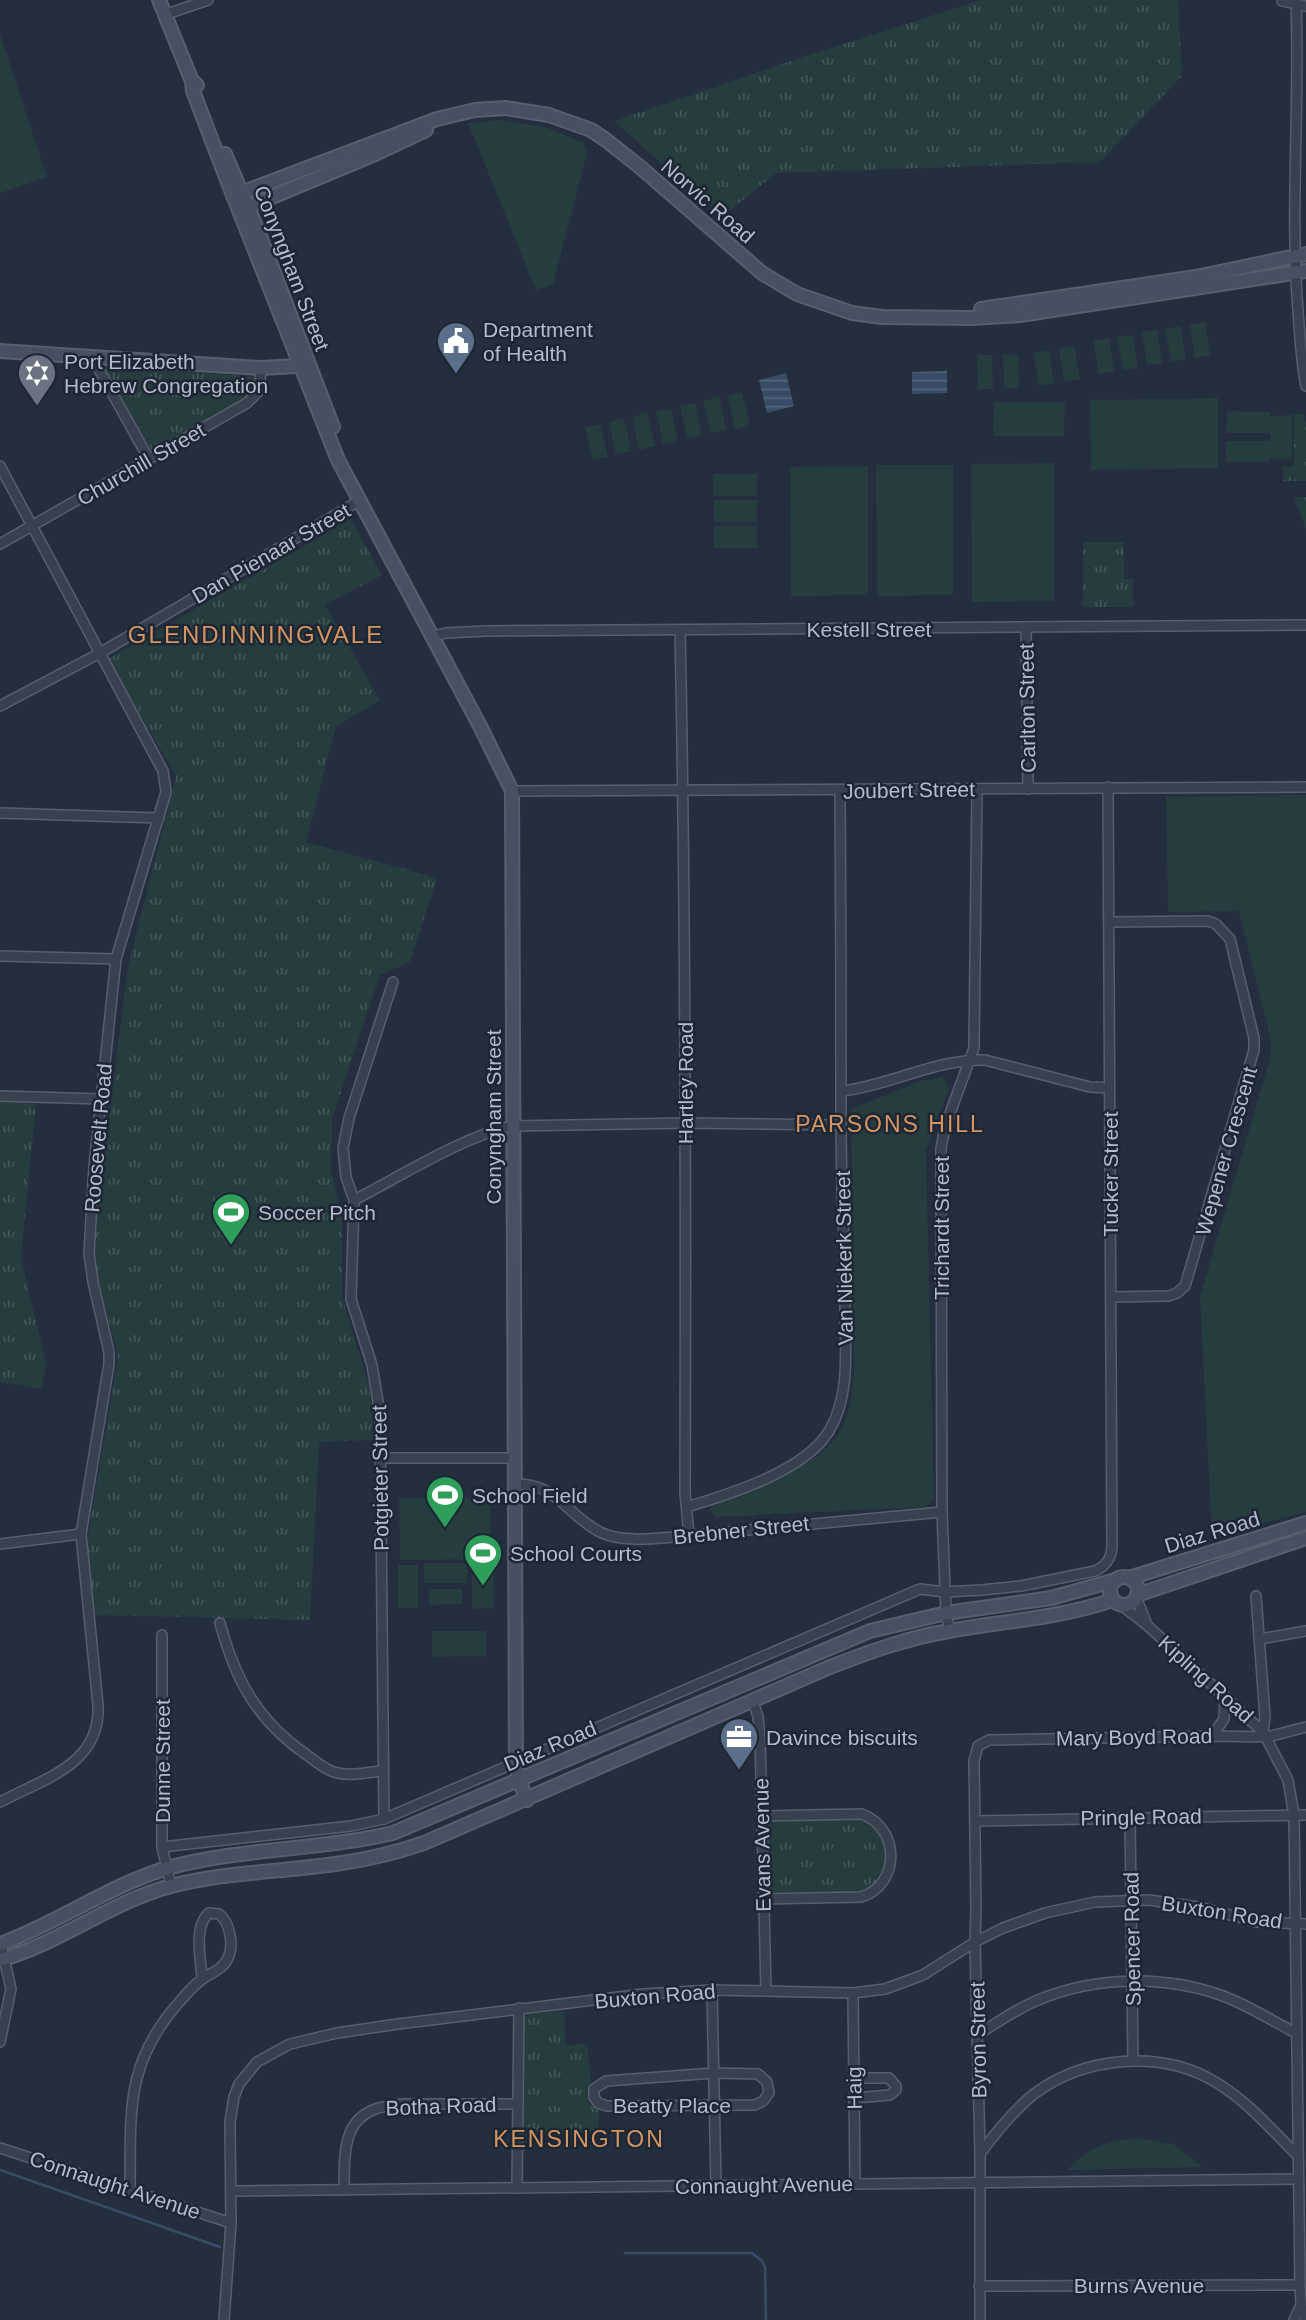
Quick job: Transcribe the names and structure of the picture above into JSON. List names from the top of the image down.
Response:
{
  "streets": {
    "street": [
      "Norvic Road",
      "Conyngham Street",
      "Churchill Street",
      "Dan Pienaar Street",
      "Kestell Street",
      "Carlton Street",
      "Joubert Street",
      "Hartley Road",
      "Roosevelt Road",
      "Wepener Crescent",
      "Tucker Street",
      "Trichardt Street",
      "Van Niekerk Street",
      "Potgieter Street",
      "Brebner Street",
      "Diaz Road",
      "Kipling Road",
      "Mary Boyd Road",
      "Dunne Street",
      "Pringle Road",
      "Evans Avenue",
      "Buxton Road",
      "Spencer Road",
      "Byron Street",
      "Haig",
      "Beatty Place",
      "Botha Road",
      "Connaught Avenue",
      "Burns Avenue"
    ]
  },
  "crossings": [
    ["Norvic Road", "Conyngham Street"],
    ["Conyngham Street", "Dan Pienaar Street"],
    ["Conyngham Street", "Kestell Street"],
    ["Conyngham Street", "Joubert Street"],
    ["Conyngham Street", "Brebner Street"],
    ["Conyngham Street", "Diaz Road"],
    ["Churchill Street", "Roosevelt Road"],
    ["Dan Pienaar Street", "Roosevelt Road"],
    ["Kestell Street", "Carlton Street"],
    ["Kestell Street", "Hartley Road"],
    ["Carlton Street", "Joubert Street"],
    ["Joubert Street", "Hartley Road"],
    ["Joubert Street", "Tucker Street"],
    ["Joubert Street", "Trichardt Street"],
    ["Joubert Street", "Van Niekerk Street"],
    ["Hartley Road", "Van Niekerk Street"],
    ["Hartley Road", "Brebner Street"],
    ["Wepener Crescent", "Tucker Street"],
    ["Tucker Street", "Diaz Road"],
    ["Trichardt Street", "Brebner Street"],
    ["Trichardt Street", "Diaz Road"],
    ["Potgieter Street", "Diaz Road"],
    ["Diaz Road", "Kipling Road"],
    ["Diaz Road", "Dunne Street"],
    ["Diaz Road", "Evans Avenue"],
    ["Kipling Road", "Mary Boyd Road"],
    ["Kipling Road", "Pringle Road"],
    ["Kipling Road", "Buxton Road"],
    ["Kipling Road", "Connaught Avenue"],
    ["Kipling Road", "Burns Avenue"],
    ["Mary Boyd Road", "Byron Street"],
    ["Pringle Road", "Spencer Road"],
    ["Pringle Road", "Byron Street"],
    ["Evans Avenue", "Buxton Road"],
    ["Buxton Road", "Spencer Road"],
    ["Buxton Road", "Byron Street"],
    ["Buxton Road", "Haig"],
    ["Buxton Road", "Connaught Avenue"],
    ["Byron Street", "Connaught Avenue"],
    ["Byron Street", "Burns Avenue"],
    ["Haig", "Connaught Avenue"],
    ["Botha Road", "Connaught Avenue"]
  ],
  "districts": ["GLENDINNINGVALE", "PARSONS HILL", "KENSINGTON"],
  "places": {
    "public building": ["Department of Health"],
    "synagogue": ["Port Elizabeth Hebrew Congregation"],
    "sports": ["Soccer Pitch", "School Field", "School Courts"],
    "office": ["Davince biscuits"]
  }
}
